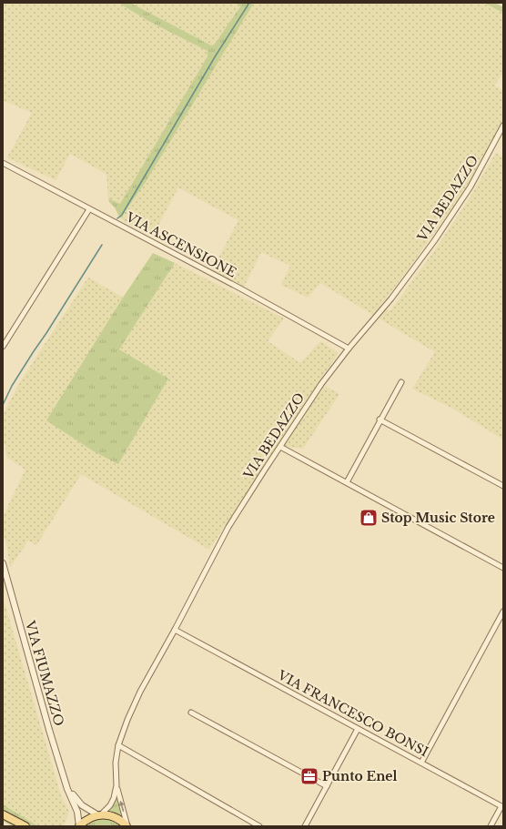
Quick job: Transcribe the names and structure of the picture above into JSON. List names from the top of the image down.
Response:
{
  "streets": {
    "street": [
      "VIA BEDAZZO",
      "VIA ASCENSIONE",
      "VIA FIUMAZZO",
      "VIA FRANCESCO BONSI"
    ]
  },
  "crossings": [
    ["VIA BEDAZZO", "VIA ASCENSIONE"],
    ["VIA BEDAZZO", "VIA FIUMAZZO"],
    ["VIA BEDAZZO", "VIA FRANCESCO BONSI"]
  ],
  "places": {
    "shop": ["Stop Music Store"],
    "office": ["Punto Enel"]
  }
}
